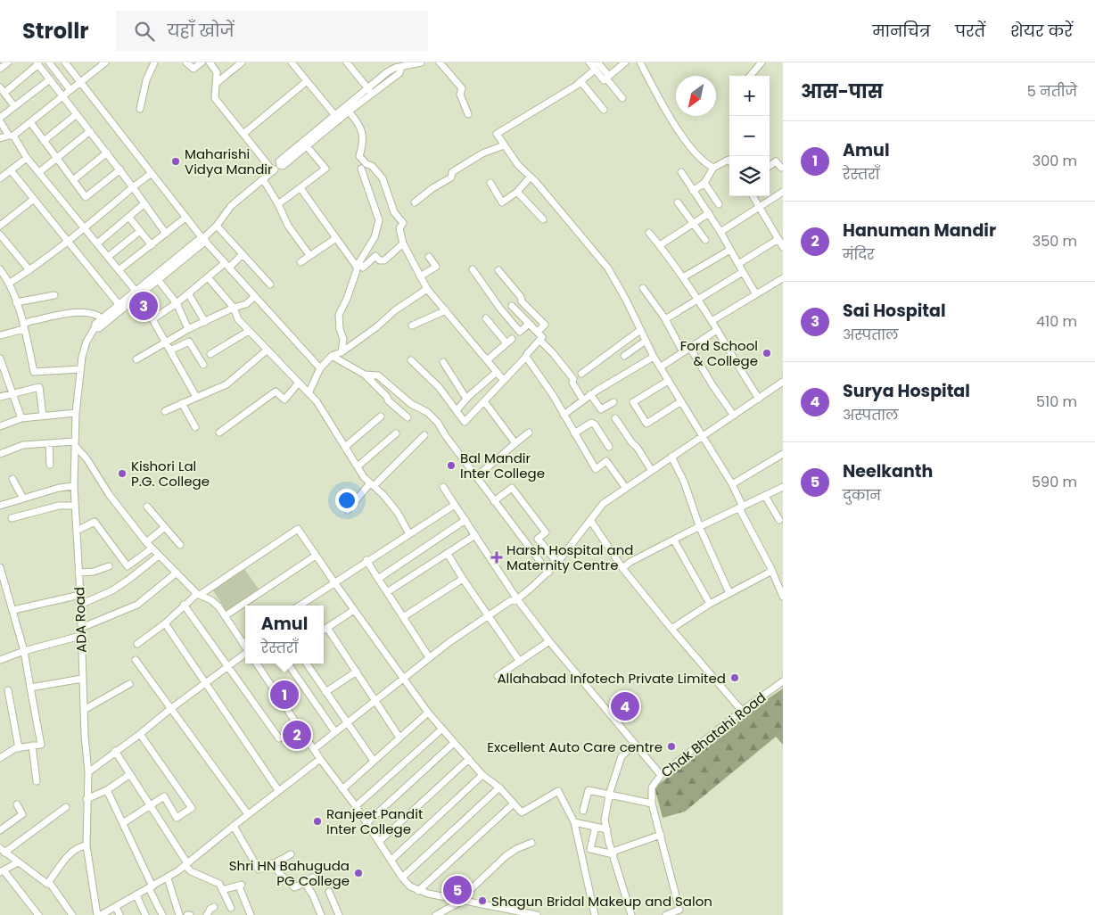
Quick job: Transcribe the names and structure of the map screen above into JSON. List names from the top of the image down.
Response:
{
  "streets": {
    "street": ["ADA Road", "Chak Bhatahi Road"]
  },
  "places": {
    "other": [
      "Maharishi Vidya Mandir",
      "Ford School & College",
      "Bal Mandir Inter College",
      "Kishori Lal P.G. College",
      "Allahabad Infotech Private Limited",
      "Excellent Auto Care centre",
      "Ranjeet Pandit Inter College",
      "Shri HN Bahuguda PG College",
      "Shagun Bridal Makeup and Salon"
    ],
    "health": ["Harsh Hospital and Maternity Centre"]
  },
  "north": "bottom left",
  "page": {
    "header": "Strollr",
    "search": "यहाँ खोजें",
    "nav": ["मानचित्र", "परतें", "शेयर करें"],
    "heading": ["आस-पास", "5 नतीजे"],
    "map_buttons": ["+", "−"],
    "list": [
      {
        "mark": "1",
        "name": "Amul",
        "note": "रेस्तराँ",
        "value": "300 m"
      },
      {
        "mark": "2",
        "name": "Hanuman Mandir",
        "note": "मंदिर",
        "value": "350 m"
      },
      {
        "mark": "3",
        "name": "Sai Hospital",
        "note": "अस्पताल",
        "value": "410 m"
      },
      {
        "mark": "4",
        "name": "Surya Hospital",
        "note": "अस्पताल",
        "value": "510 m"
      },
      {
        "mark": "5",
        "name": "Neelkanth",
        "note": "दुकान",
        "value": "590 m"
      }
    ],
    "pins": [
      "3",
      "1",
      "4",
      "2",
      "5"
    ],
    "popup": ["Amul", "रेस्तराँ"]
  }
}
